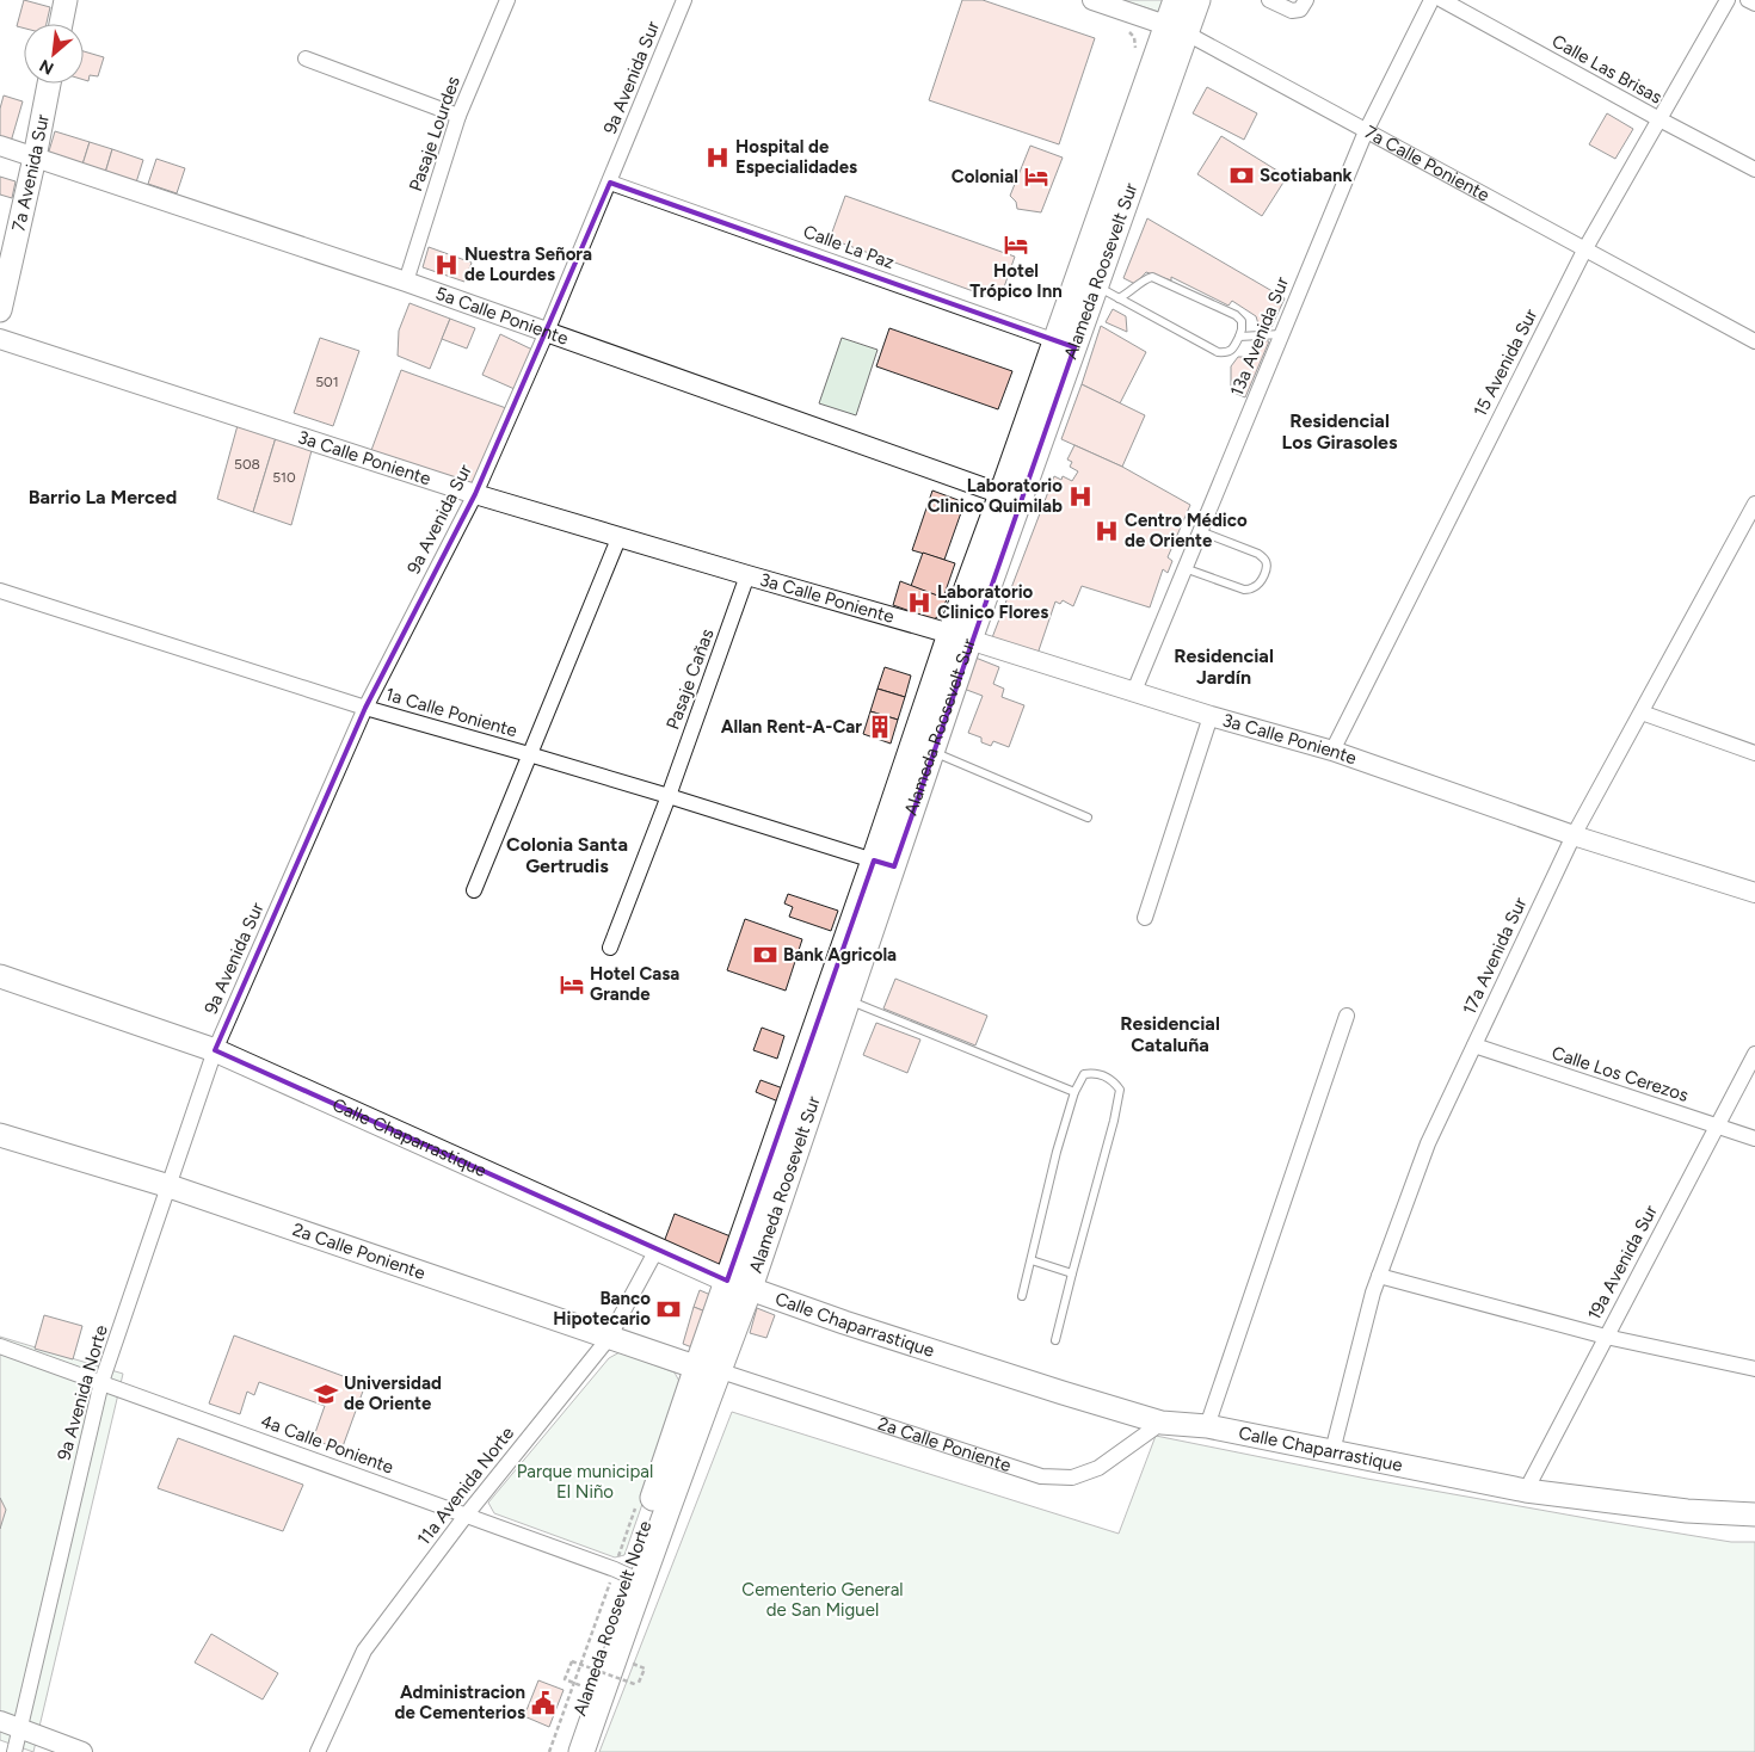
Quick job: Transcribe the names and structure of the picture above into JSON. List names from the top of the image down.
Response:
{
  "streets": {
    "highway": ["Alameda Roosevelt Sur", "Alameda Roosevelt Norte"],
    "main road": ["7a Avenida Sur", "Calle Chaparrastique", "2a Calle Poniente"],
    "street": [
      "Calle Las Brisas",
      "9a Avenida Sur",
      "Pasaje Lourdes",
      "7a Calle Poniente",
      "Calle La Paz",
      "5a Calle Poniente",
      "13a Avenida Sur",
      "15 Avenida Sur",
      "3a Calle Poniente",
      "Pasaje Cañas",
      "1a Calle Poniente",
      "17a Avenida Sur",
      "Calle Los Cerezos",
      "19a Avenida Sur",
      "9a Avenida Norte",
      "4a Calle Poniente",
      "11a Avenida Norte"
    ]
  },
  "crossings": [
    ["Calle Las Brisas", "15 Avenida Sur"],
    ["9a Avenida Sur", "Calle La Paz"],
    ["9a Avenida Sur", "5a Calle Poniente"],
    ["9a Avenida Sur", "3a Calle Poniente"],
    ["9a Avenida Sur", "1a Calle Poniente"],
    ["9a Avenida Sur", "Calle Chaparrastique"],
    ["9a Avenida Sur", "9a Avenida Norte"],
    ["Pasaje Lourdes", "5a Calle Poniente"],
    ["7a Calle Poniente", "Alameda Roosevelt Sur"],
    ["7a Calle Poniente", "13a Avenida Sur"],
    ["7a Calle Poniente", "15 Avenida Sur"],
    ["7a Avenida Sur", "5a Calle Poniente"],
    ["Calle La Paz", "Alameda Roosevelt Sur"],
    ["Alameda Roosevelt Sur", "5a Calle Poniente"],
    ["Alameda Roosevelt Sur", "3a Calle Poniente"],
    ["Alameda Roosevelt Sur", "1a Calle Poniente"],
    ["Alameda Roosevelt Sur", "Calle Chaparrastique"],
    ["Alameda Roosevelt Sur", "Alameda Roosevelt Norte"],
    ["13a Avenida Sur", "3a Calle Poniente"],
    ["15 Avenida Sur", "3a Calle Poniente"],
    ["3a Calle Poniente", "Pasaje Cañas"],
    ["3a Calle Poniente", "17a Avenida Sur"],
    ["Pasaje Cañas", "1a Calle Poniente"],
    ["17a Avenida Sur", "Calle Los Cerezos"],
    ["17a Avenida Sur", "Calle Chaparrastique"],
    ["Calle Los Cerezos", "19a Avenida Sur"],
    ["Calle Chaparrastique", "2a Calle Poniente"],
    ["Calle Chaparrastique", "19a Avenida Sur"],
    ["Calle Chaparrastique", "9a Avenida Norte"],
    ["Calle Chaparrastique", "11a Avenida Norte"],
    ["Calle Chaparrastique", "Alameda Roosevelt Norte"],
    ["2a Calle Poniente", "9a Avenida Norte"],
    ["2a Calle Poniente", "11a Avenida Norte"],
    ["2a Calle Poniente", "Alameda Roosevelt Norte"],
    ["9a Avenida Norte", "4a Calle Poniente"],
    ["4a Calle Poniente", "11a Avenida Norte"],
    ["4a Calle Poniente", "Alameda Roosevelt Norte"]
  ],
  "districts": [
    "Residencial Los Girasoles",
    "Barrio La Merced",
    "Residencial Jardín",
    "Colonia Santa Gertrudis",
    "Residencial Cataluña"
  ],
  "parks": ["Parque municipal El Niño", "Cementerio General de San Miguel"],
  "places": {
    "hospital": [
      "Hospital de Especialidades",
      "Nuestra Señora de Lourdes",
      "Laboratorio Clinico Quimilab",
      "Centro Médico de Oriente",
      "Laboratorio Clinico Flores"
    ],
    "bank": ["Scotiabank", "Bank Agricola", "Banco Hipotecario"],
    "hotel": ["Colonial", "Hotel Trópico Inn", "Hotel Casa Grande"],
    "building": ["Allan Rent-A-Car"],
    "school or university": ["Universidad de Oriente"],
    "public building": ["Administracion de Cementerios"]
  },
  "house_numbers": ["501", "508", "510"],
  "north": "bottom left"
}
